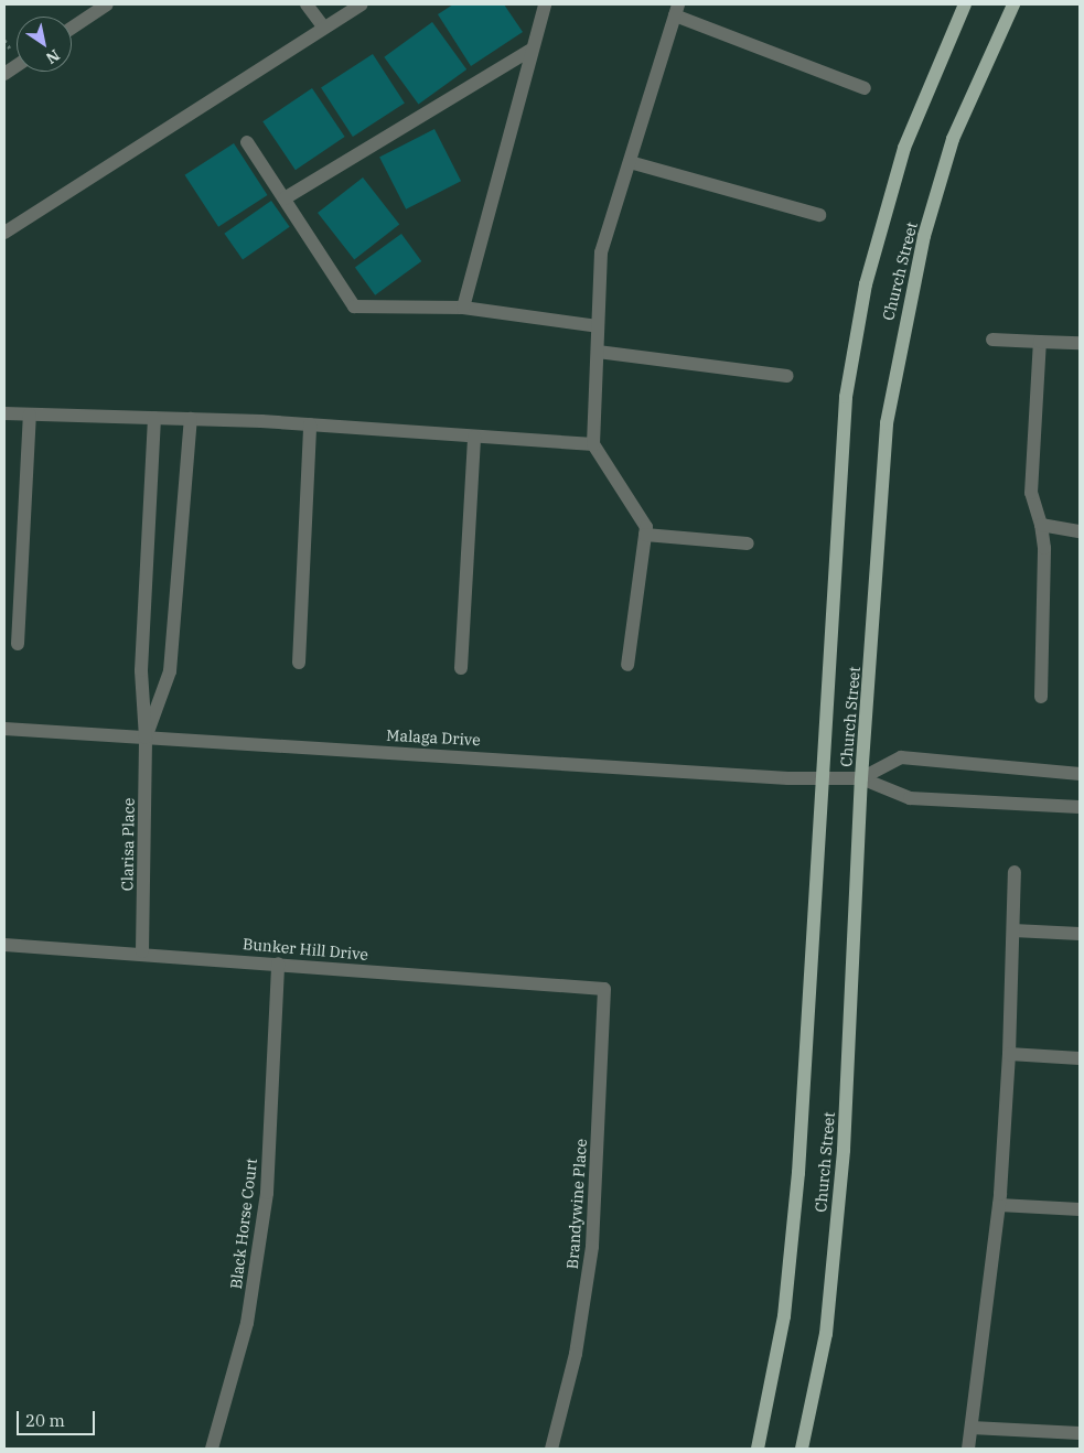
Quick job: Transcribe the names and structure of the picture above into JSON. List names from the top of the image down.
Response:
{
  "streets": {
    "main road": ["Church Street"],
    "street": [
      "Malaga Drive",
      "Clarisa Place",
      "Bunker Hill Drive",
      "Brandywine Place",
      "Black Horse Court"
    ]
  },
  "crossings": [
    ["Church Street", "Malaga Drive"],
    ["Malaga Drive", "Clarisa Place"],
    ["Clarisa Place", "Bunker Hill Drive"],
    ["Bunker Hill Drive", "Brandywine Place"],
    ["Bunker Hill Drive", "Black Horse Court"]
  ],
  "scale_bar": "20 m",
  "north": "bottom right"
}
